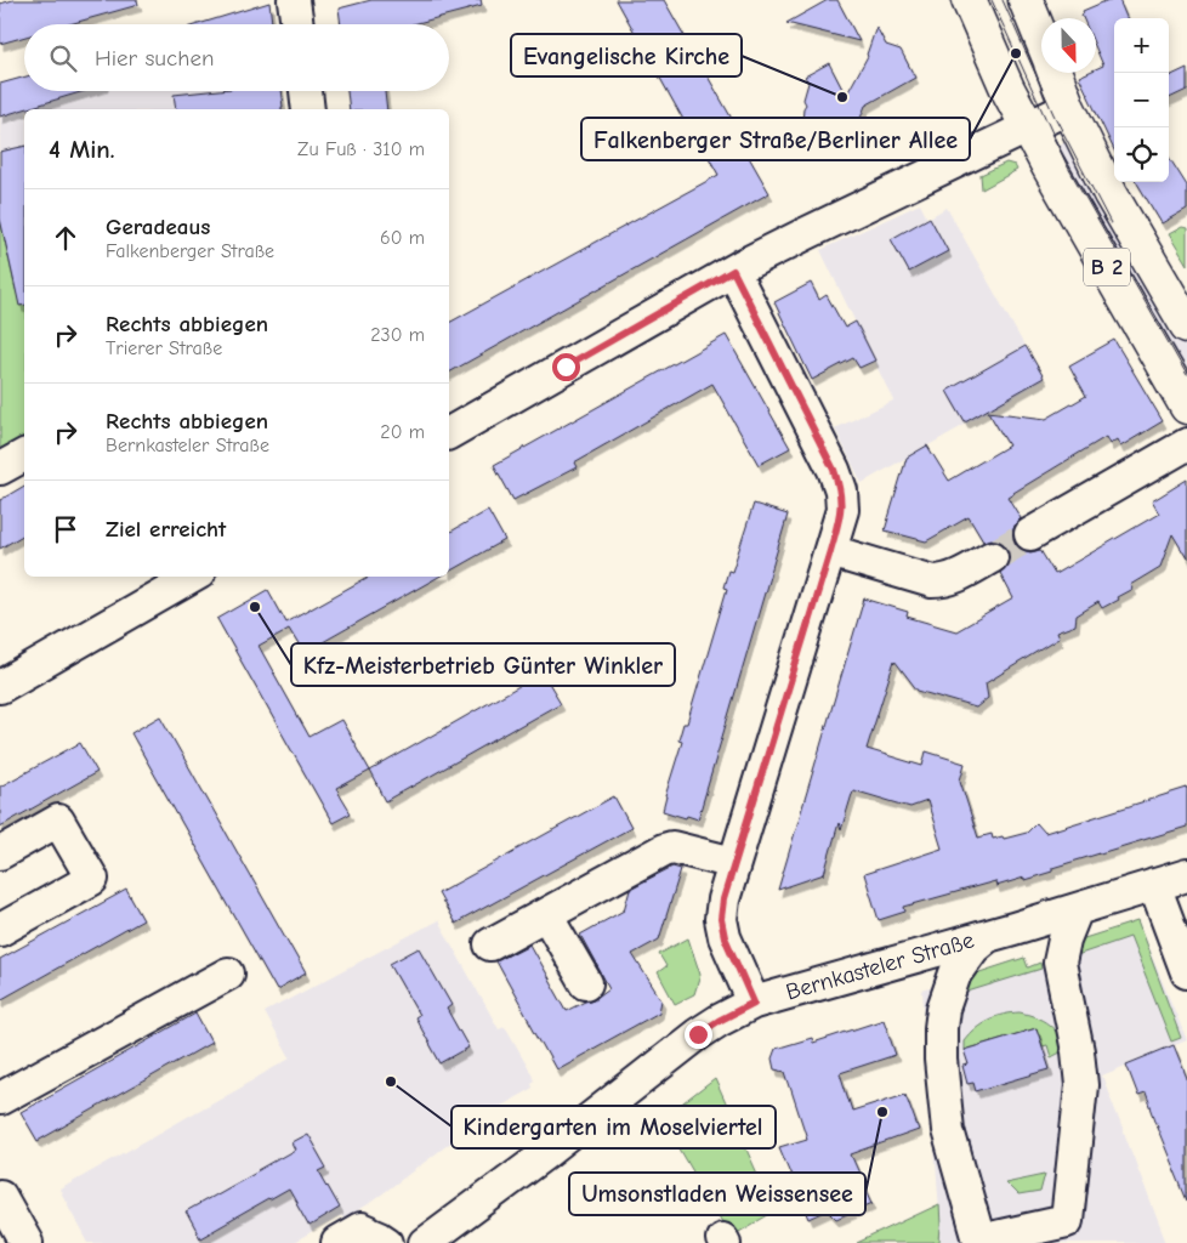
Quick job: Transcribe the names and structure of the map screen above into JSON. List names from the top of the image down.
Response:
{
  "streets": {
    "main road": ["B 2"],
    "street": ["Bernkasteler Straße"]
  },
  "places": [
    "Falkenberger Straße/Berliner Allee",
    "Evangelische Kirche",
    "Kfz-Meisterbetrieb Günter Winkler",
    "Kindergarten im Moselviertel",
    "Umsonstladen Weissensee"
  ],
  "north": "bottom",
  "page": {
    "map_buttons": ["+", "−"],
    "search": "Hier suchen",
    "heading": ["4 Min.", "Zu Fuß · 310 m"],
    "list": [
      ["Geradeaus", "Falkenberger Straße", "60 m"],
      ["Rechts abbiegen", "Trierer Straße", "230 m"],
      ["Rechts abbiegen", "Bernkasteler Straße", "20 m"],
      "Ziel erreicht"
    ]
  }
}
